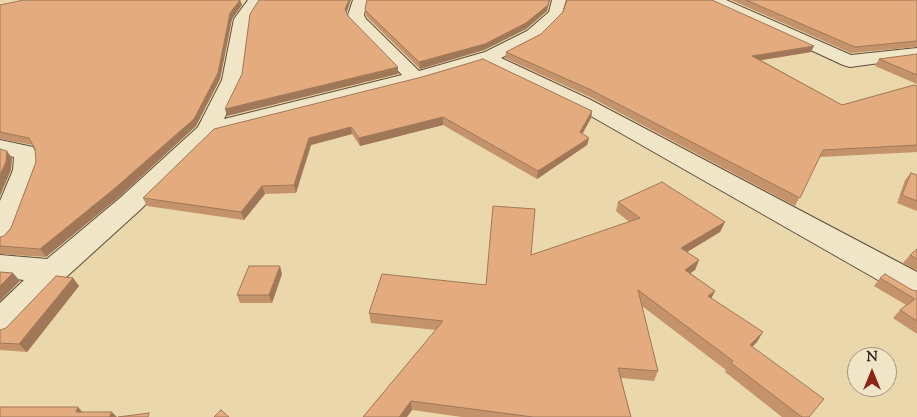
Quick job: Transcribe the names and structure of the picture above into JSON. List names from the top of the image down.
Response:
{
  "north": "top"
}
